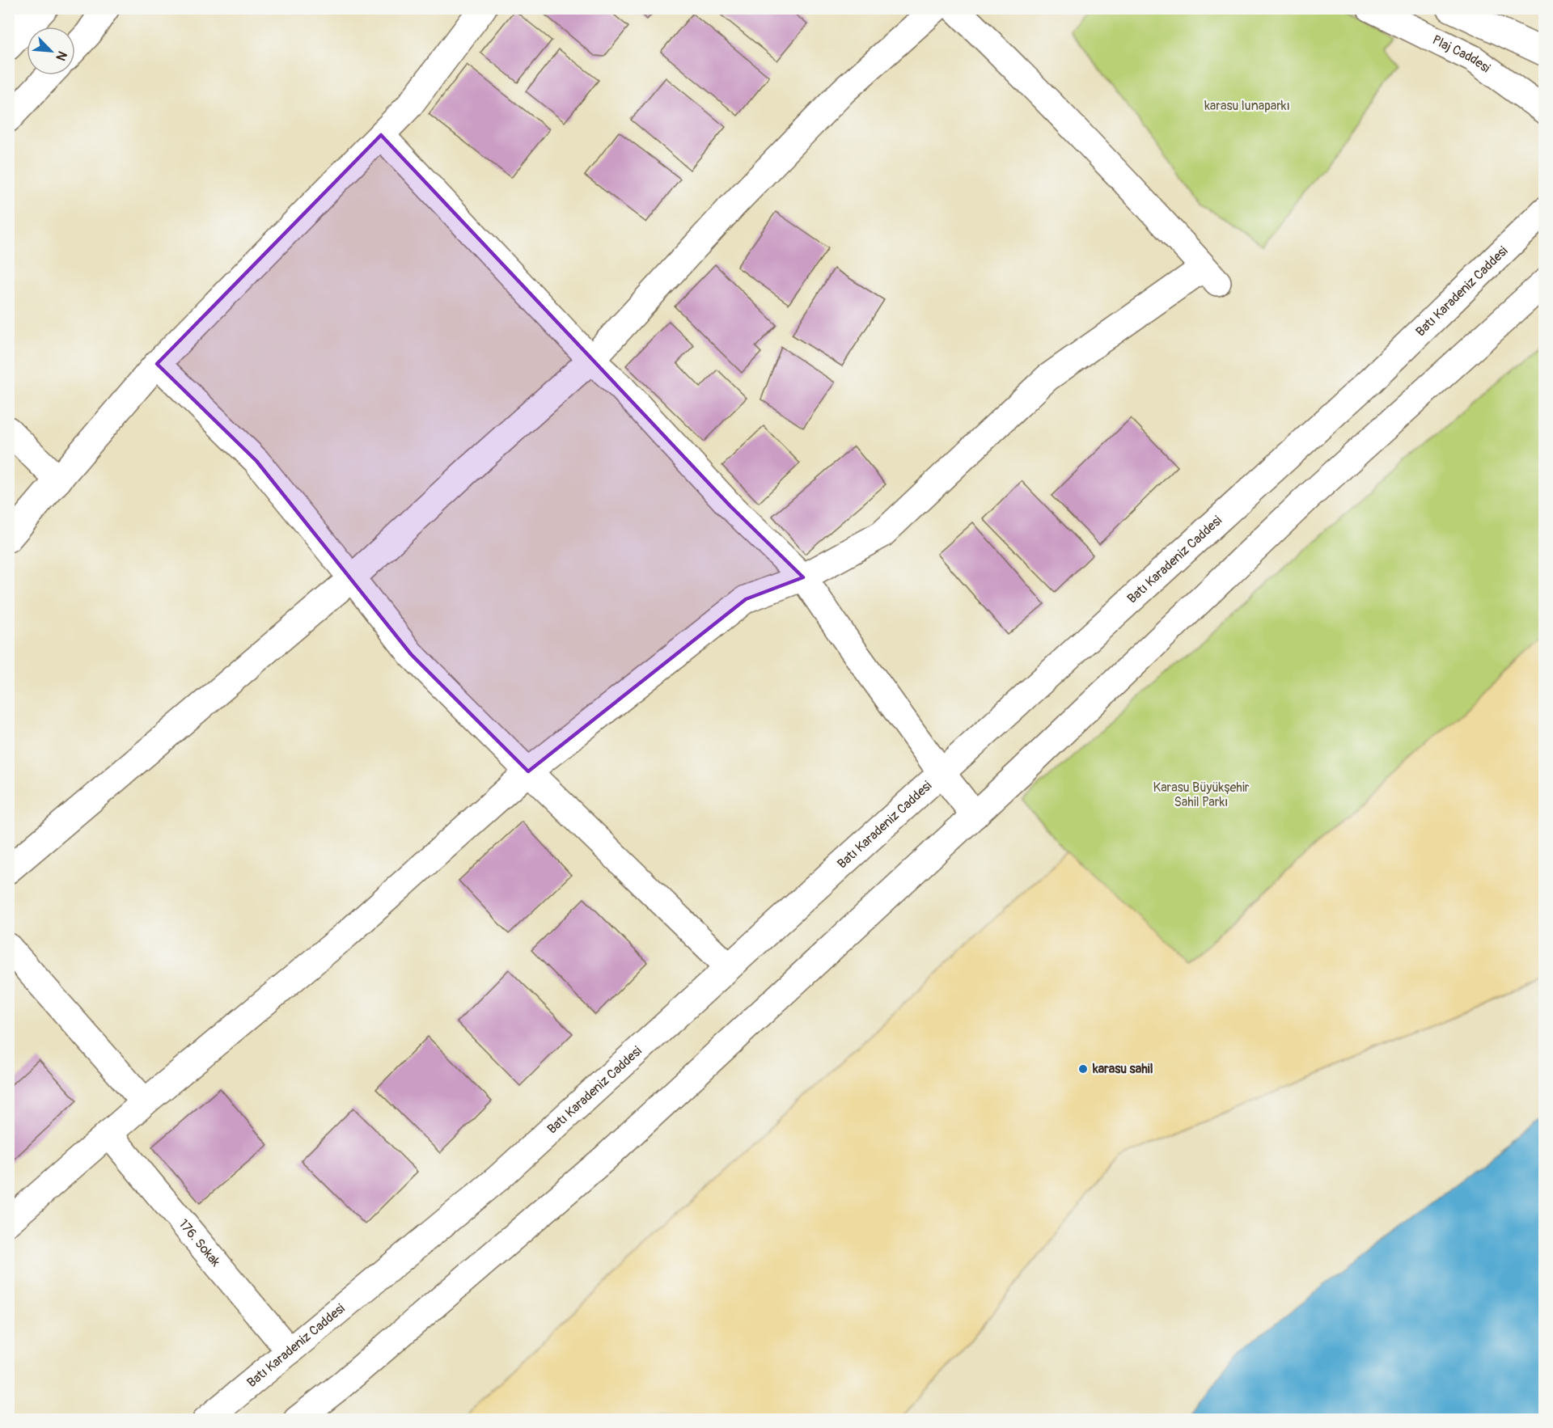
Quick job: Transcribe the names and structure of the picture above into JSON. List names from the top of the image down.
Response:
{
  "streets": {
    "street": ["Plaj Caddesi", "Batı Karadeniz Caddesi", "176. Sokak"]
  },
  "crossings": [
    ["Batı Karadeniz Caddesi", "176. Sokak"]
  ],
  "parks": ["karasu lunaparkı", "Karasu Büyükşehir Sahil Parkı"],
  "places": ["karasu sahil"],
  "north": "bottom right"
}
